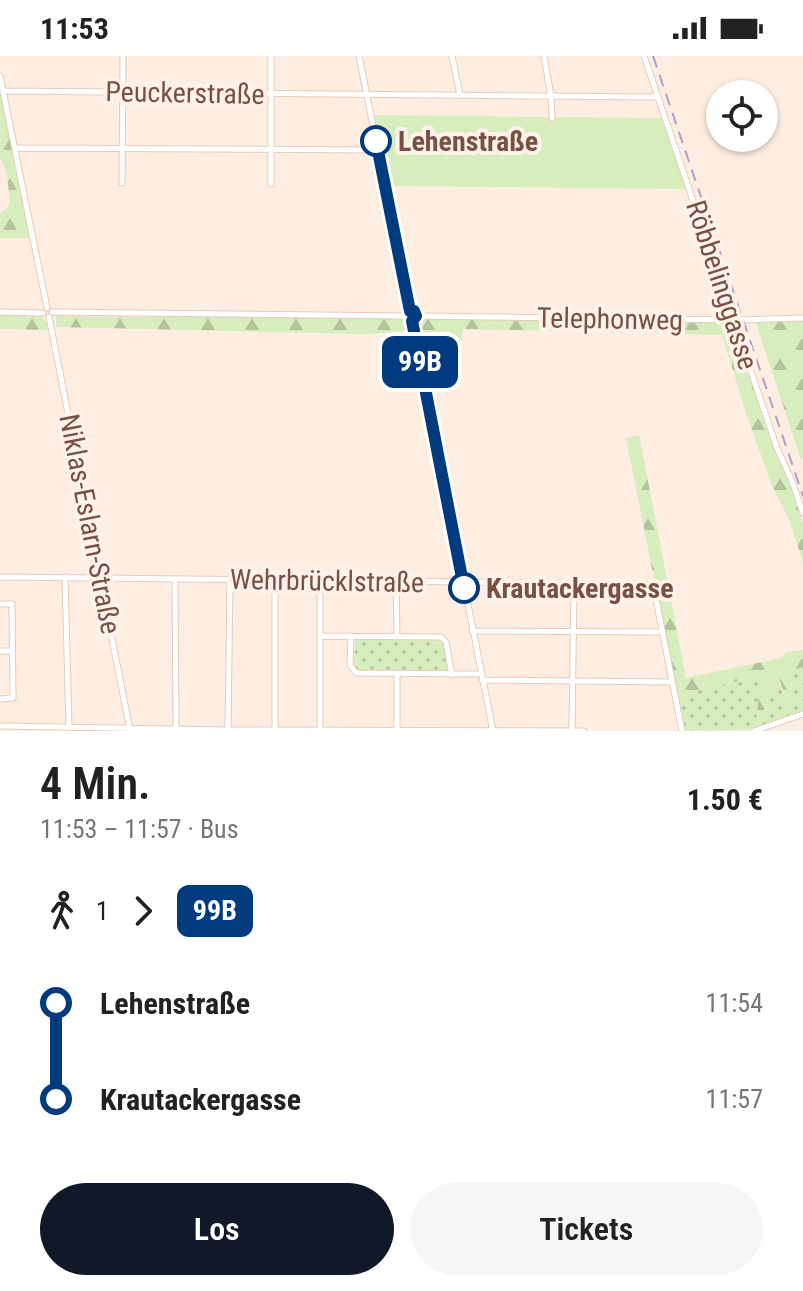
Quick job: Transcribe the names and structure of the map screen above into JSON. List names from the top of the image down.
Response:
{
  "streets": {
    "street": [
      "Peuckerstraße",
      "Röbbelinggasse",
      "Telephonweg",
      "Niklas-Eslarn-Straße",
      "Wehrbrücklstraße"
    ]
  },
  "crossings": [
    ["Peuckerstraße", "Röbbelinggasse"],
    ["Peuckerstraße", "Niklas-Eslarn-Straße"],
    ["Röbbelinggasse", "Telephonweg"],
    ["Niklas-Eslarn-Straße", "Wehrbrücklstraße"]
  ],
  "places": ["Lehenstraße", "Krautackergasse"],
  "lines": ["bus line 99B"],
  "page": {
    "status": "11:53",
    "on_map": "99B",
    "heading": ["4 Min.", "11:53 – 11:57 · Bus", "1.50 €"],
    "legs": ["1", "99B"],
    "list": [
      {
        "name": "Lehenstraße",
        "value": "11:54"
      },
      {
        "name": "Krautackergasse",
        "value": "11:57"
      }
    ],
    "buttons": ["Los", "Tickets"]
  }
}
